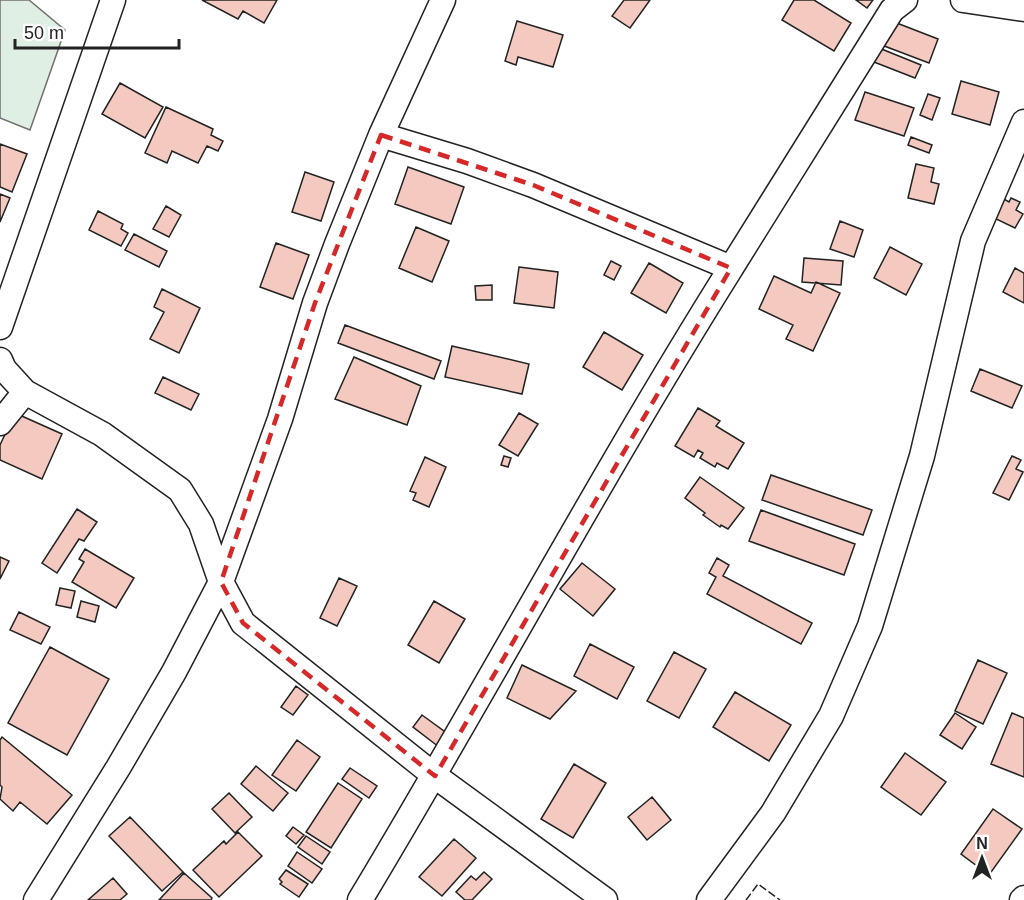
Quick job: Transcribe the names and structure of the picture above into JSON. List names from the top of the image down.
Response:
{
  "scale_bar": "50 m",
  "north": "top"
}
